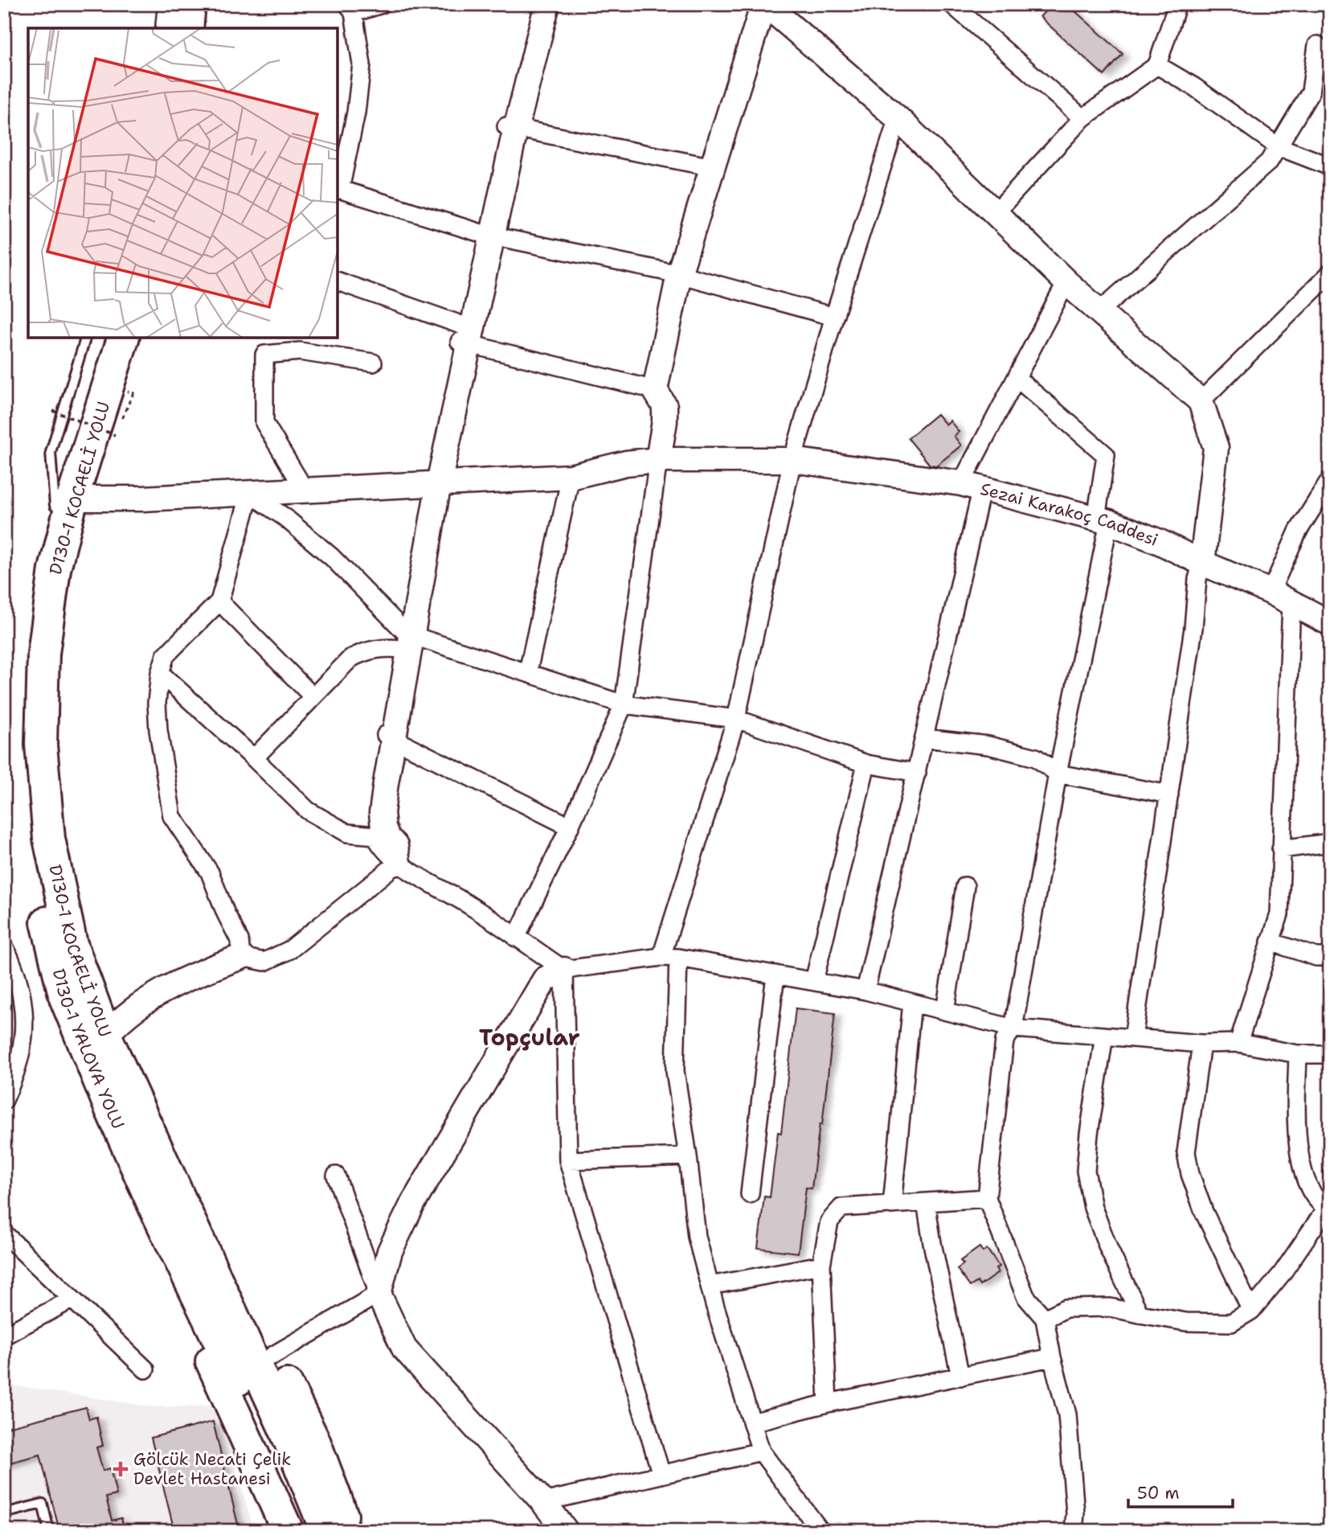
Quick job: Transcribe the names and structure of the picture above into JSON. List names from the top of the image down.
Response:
{
  "streets": {
    "highway": ["D130-1 KOCAELİ YOLU", "D130-1 YALOVA YOLU"],
    "street": ["Sezai Karakoç Caddesi"]
  },
  "crossings": [
    ["D130-1 KOCAELİ YOLU", "Sezai Karakoç Caddesi"],
    ["D130-1 KOCAELİ YOLU", "D130-1 YALOVA YOLU"],
    ["Sezai Karakoç Caddesi", "D130-1 YALOVA YOLU"]
  ],
  "districts": ["Topçular"],
  "places": {
    "health": ["Gölcük Necati Çelik Devlet Hastanesi"]
  },
  "scale_bar": "50 m"
}
